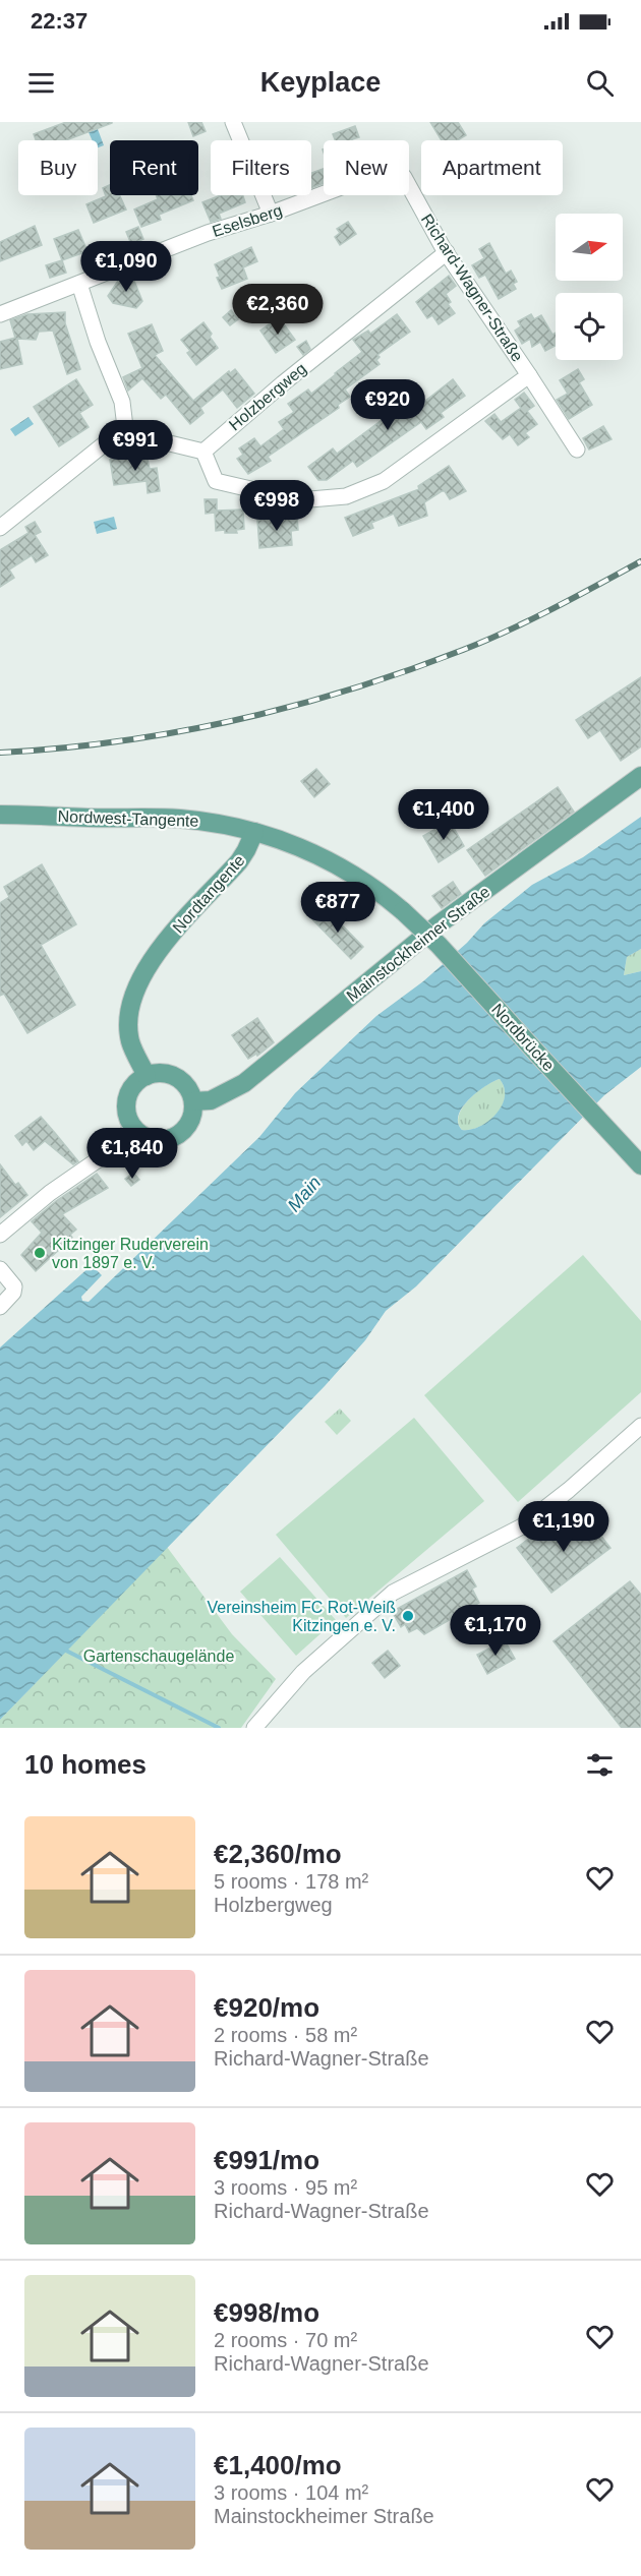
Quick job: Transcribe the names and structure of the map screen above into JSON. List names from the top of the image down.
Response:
{
  "streets": {
    "main road": [
      "Nordwest-Tangente",
      "Nordtangente",
      "Mainstockheimer Straße",
      "Nordbrücke"
    ],
    "street": ["Eselsberg", "Richard-Wagner-Straße", "Holzbergweg"]
  },
  "crossings": [
    ["Richard-Wagner-Straße", "Holzbergweg"],
    ["Nordwest-Tangente", "Nordtangente"],
    ["Nordwest-Tangente", "Nordbrücke"],
    ["Nordtangente", "Mainstockheimer Straße"],
    ["Nordtangente", "Nordbrücke"]
  ],
  "water": ["Main"],
  "parks": ["Gartenschaugelände"],
  "places": ["Kitzinger Ruderverein von 1897 e. V.", "Vereinsheim FC Rot-Weiß Kitzingen e. V."],
  "north": "right",
  "page": {
    "status": "22:37",
    "header": "Keyplace",
    "chip": [
      "Buy",
      "Rent",
      "Filters",
      "New",
      "Apartment"
    ],
    "price": [
      "€1,090",
      "€2,360",
      "€920",
      "€991",
      "€998",
      "€1,400",
      "€877",
      "€1,840",
      "€1,190",
      "€1,170"
    ],
    "heading": "10 homes",
    "list": [
      {
        "name": "€2,360/mo",
        "note": "5 rooms · 178 m² · Holzbergweg"
      },
      {
        "name": "€920/mo",
        "note": "2 rooms · 58 m² · Richard-Wagner-Straße"
      },
      {
        "name": "€991/mo",
        "note": "3 rooms · 95 m² · Richard-Wagner-Straße"
      },
      {
        "name": "€998/mo",
        "note": "2 rooms · 70 m² · Richard-Wagner-Straße"
      },
      {
        "name": "€1,400/mo",
        "note": "3 rooms · 104 m² · Mainstockheimer Straße"
      }
    ]
  }
}
